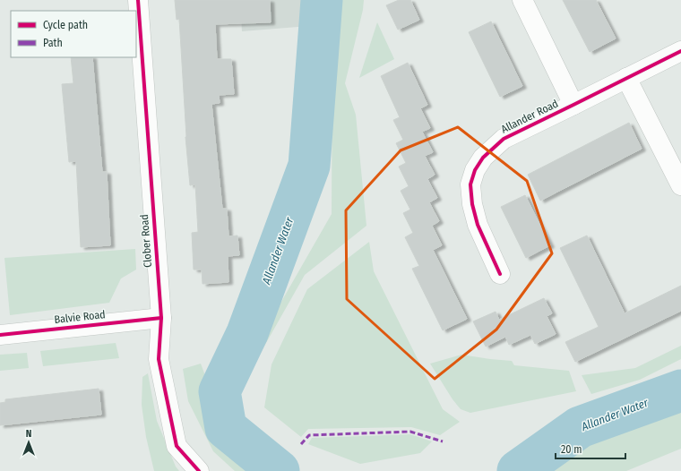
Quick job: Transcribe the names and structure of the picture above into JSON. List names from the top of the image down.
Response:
{
  "streets": {
    "street": ["Allander Road", "Clober Road", "Balvie Road"]
  },
  "crossings": [
    ["Clober Road", "Balvie Road"]
  ],
  "water": ["Allander Water"],
  "legend": ["Cycle path", "Path"],
  "scale_bar": "20 m",
  "north": "top"
}
